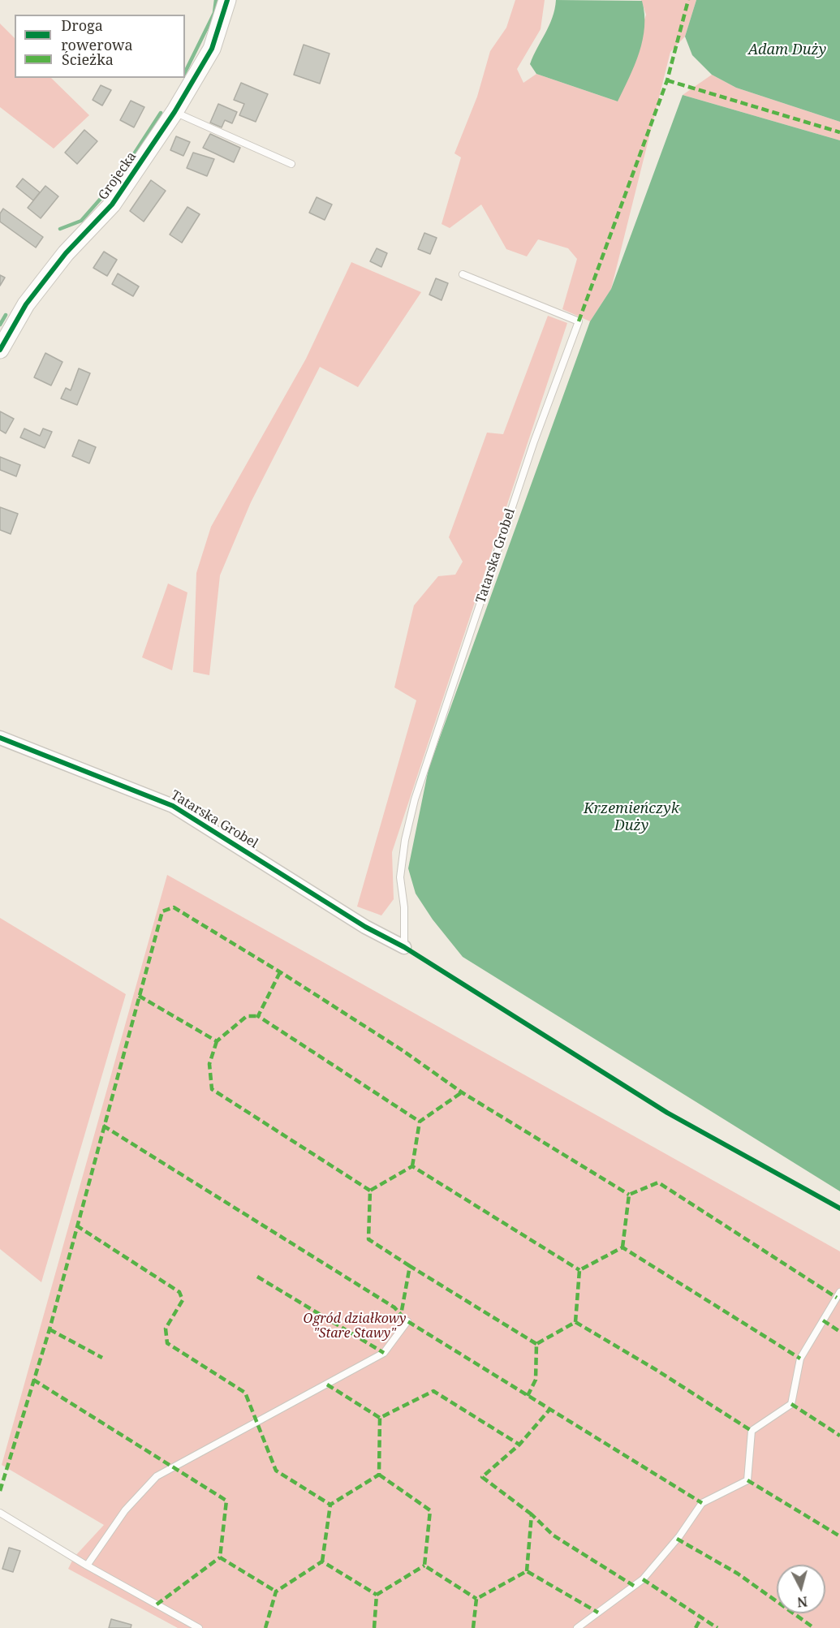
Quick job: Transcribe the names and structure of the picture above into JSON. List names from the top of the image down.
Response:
{
  "streets": {
    "street": ["Grojecka", "Tatarska Grobel"]
  },
  "water": ["Adam Duży", "Krzemieńczyk Duży"],
  "parks": ["Ogród działkowy \"Stare Stawy\""],
  "legend": ["Droga rowerowa", "Ścieżka"],
  "north": "bottom"
}
